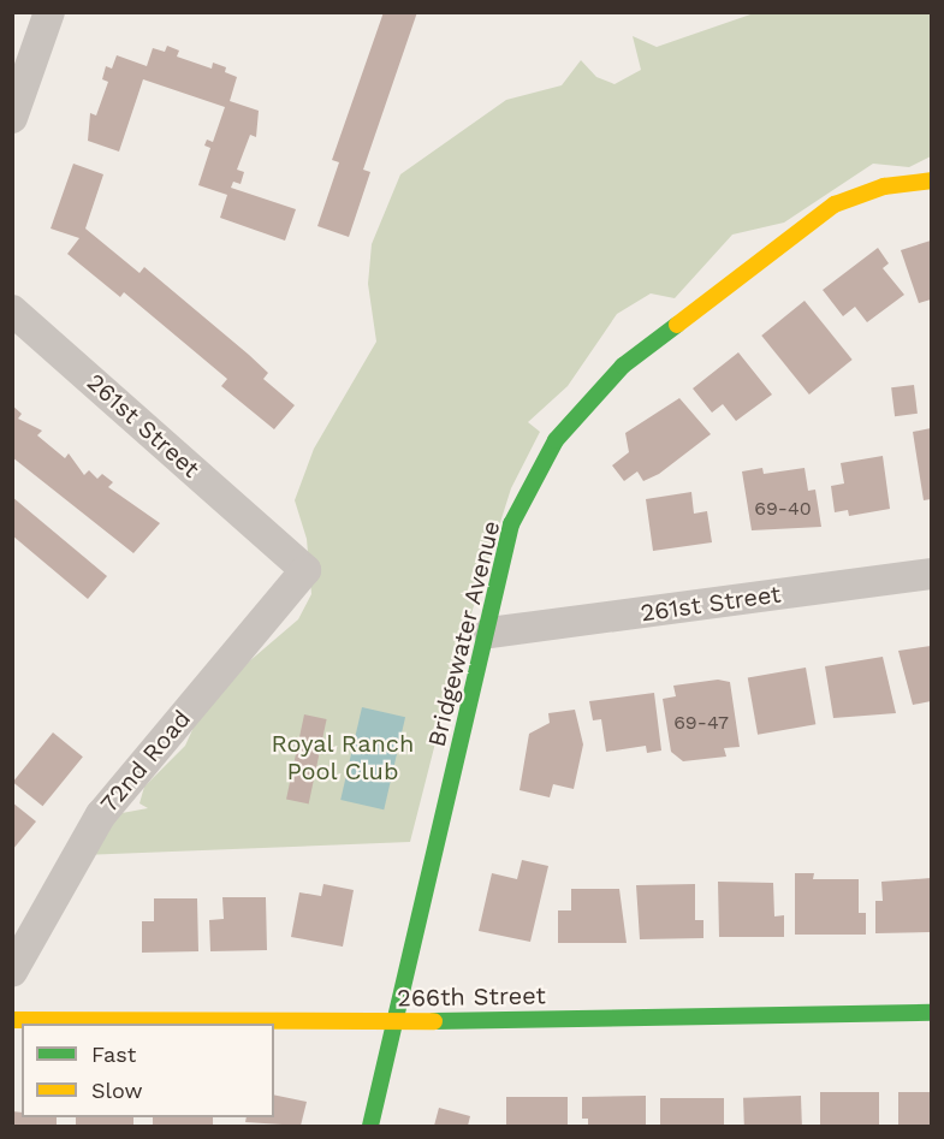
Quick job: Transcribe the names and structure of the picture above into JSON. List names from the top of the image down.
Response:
{
  "streets": {
    "street": [
      "261st Street",
      "Bridgewater Avenue",
      "72nd Road",
      "266th Street"
    ]
  },
  "crossings": [
    ["261st Street", "Bridgewater Avenue"],
    ["261st Street", "72nd Road"],
    ["Bridgewater Avenue", "266th Street"]
  ],
  "parks": ["Royal Ranch Pool Club"],
  "house_numbers": ["69-40", "69-47"],
  "legend": ["Fast", "Slow"]
}
